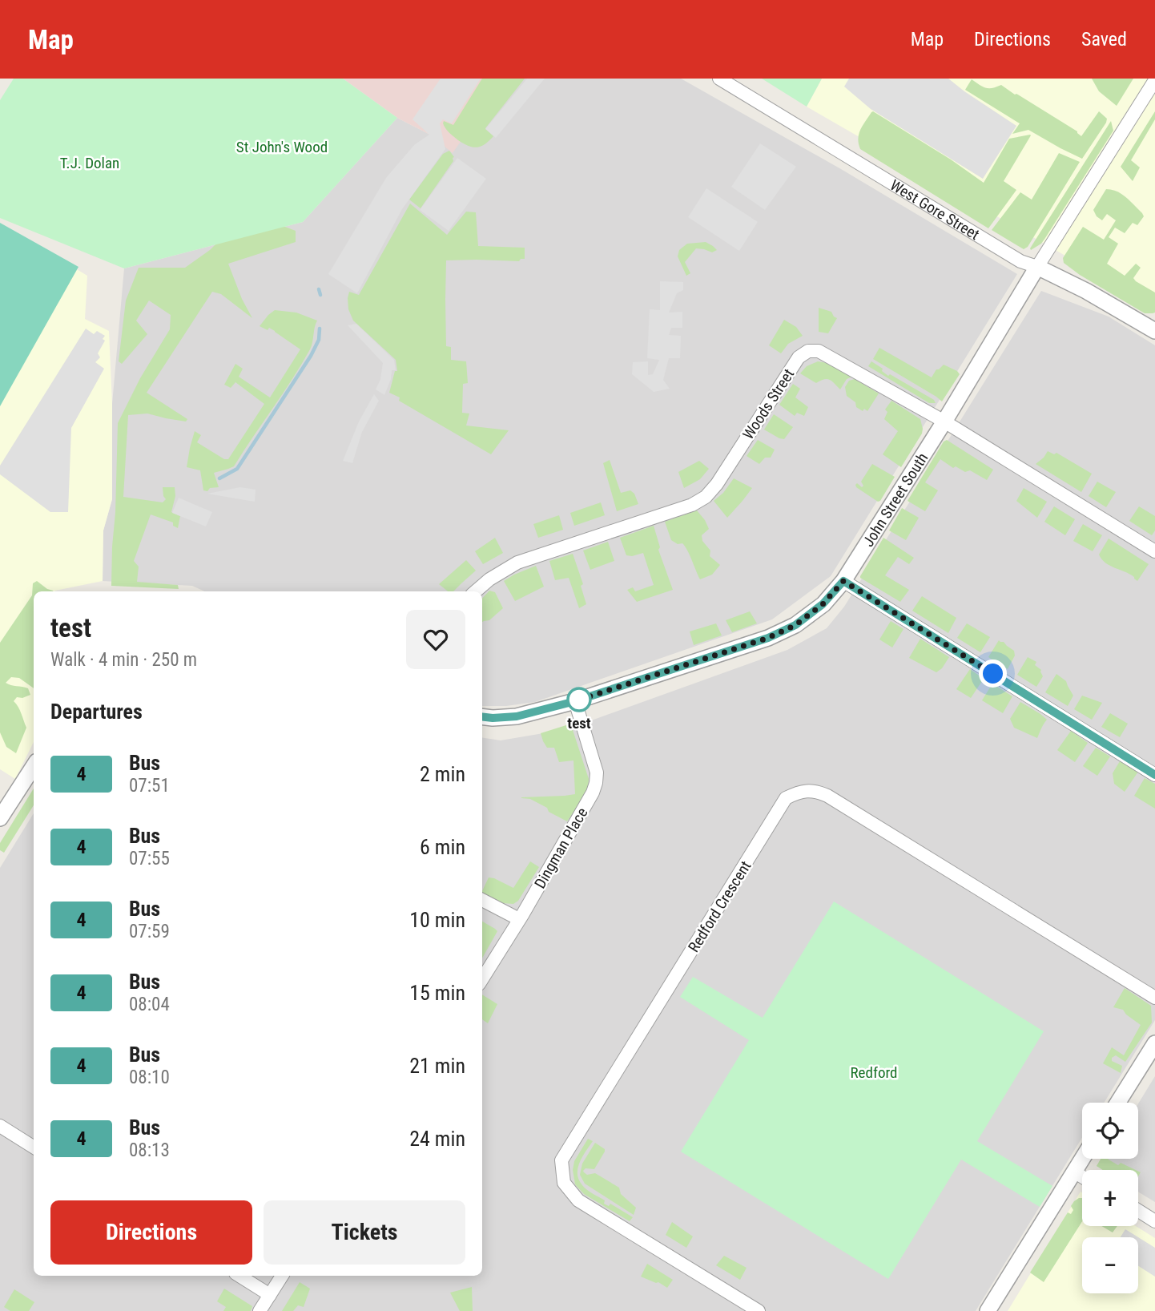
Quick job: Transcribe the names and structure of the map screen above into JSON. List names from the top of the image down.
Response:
{
  "streets": {
    "street": [
      "West Gore Street",
      "Woods Street",
      "John Street South",
      "Dingman Place",
      "Redford Crescent"
    ]
  },
  "crossings": [
    ["West Gore Street", "John Street South"],
    ["Woods Street", "John Street South"],
    ["John Street South", "Dingman Place"]
  ],
  "parks": ["St John's Wood", "T.J. Dolan", "Redford"],
  "places": ["test"],
  "lines": ["bus line 4"],
  "page": {
    "header": "Map",
    "nav": ["Map", "Directions", "Saved"],
    "heading": [
      ["test", "Walk · 4 min · 250 m"],
      "Departures"
    ],
    "list": [
      {
        "mark": "4",
        "name": "Bus",
        "note": "07:51",
        "value": "2 min"
      },
      {
        "mark": "4",
        "name": "Bus",
        "note": "07:55",
        "value": "6 min"
      },
      {
        "mark": "4",
        "name": "Bus",
        "note": "07:59",
        "value": "10 min"
      },
      {
        "mark": "4",
        "name": "Bus",
        "note": "08:04",
        "value": "15 min"
      },
      {
        "mark": "4",
        "name": "Bus",
        "note": "08:10",
        "value": "21 min"
      },
      {
        "mark": "4",
        "name": "Bus",
        "note": "08:13",
        "value": "24 min"
      }
    ],
    "map_buttons": ["+", "−"],
    "buttons": ["Directions", "Tickets"]
  }
}
